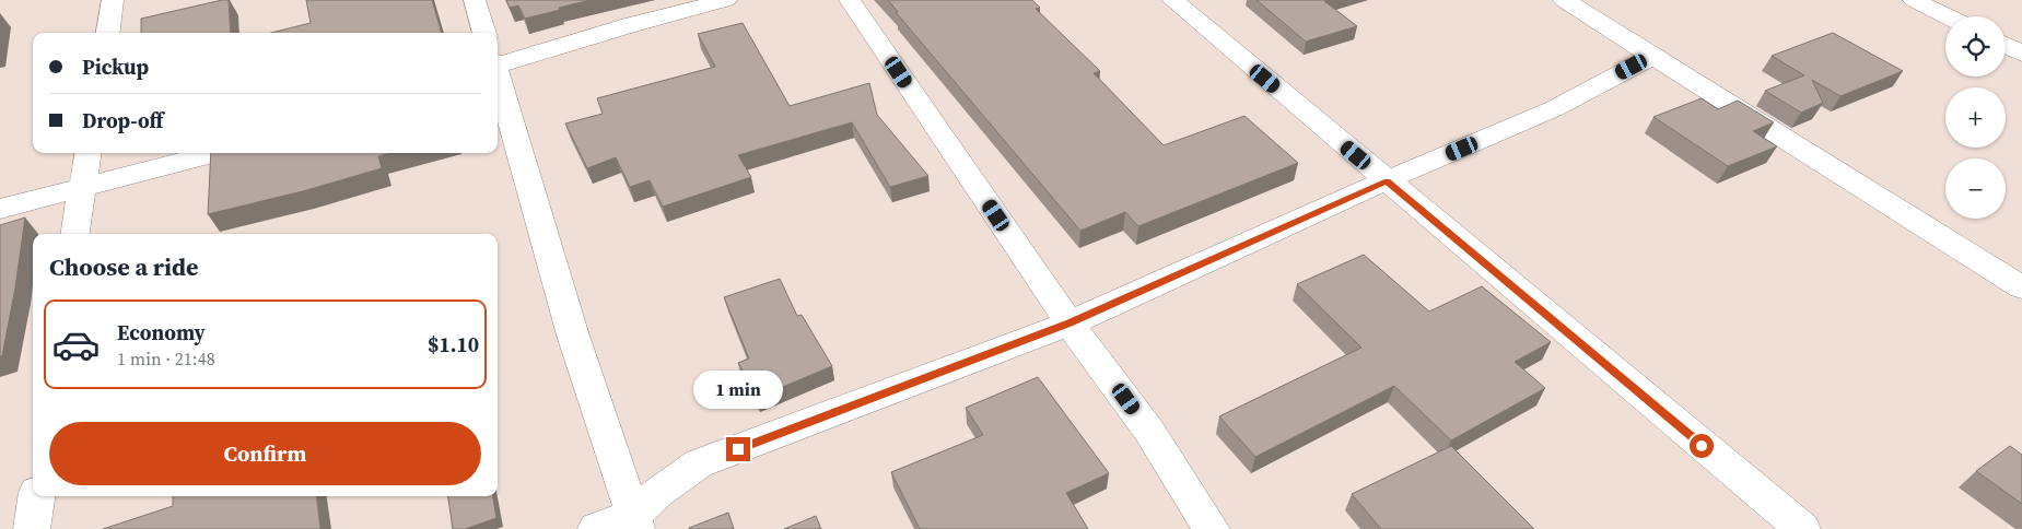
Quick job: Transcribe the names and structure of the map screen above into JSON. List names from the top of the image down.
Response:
{
  "page": {
    "map_buttons": ["+", "−"],
    "banner": ["Pickup", "Drop-off"],
    "heading": "Choose a ride",
    "list": [
      {
        "name": "Economy",
        "note": "1 min · 21:48",
        "value": "$1.10"
      }
    ],
    "bubble": "1 min",
    "buttons": "Confirm"
  }
}
